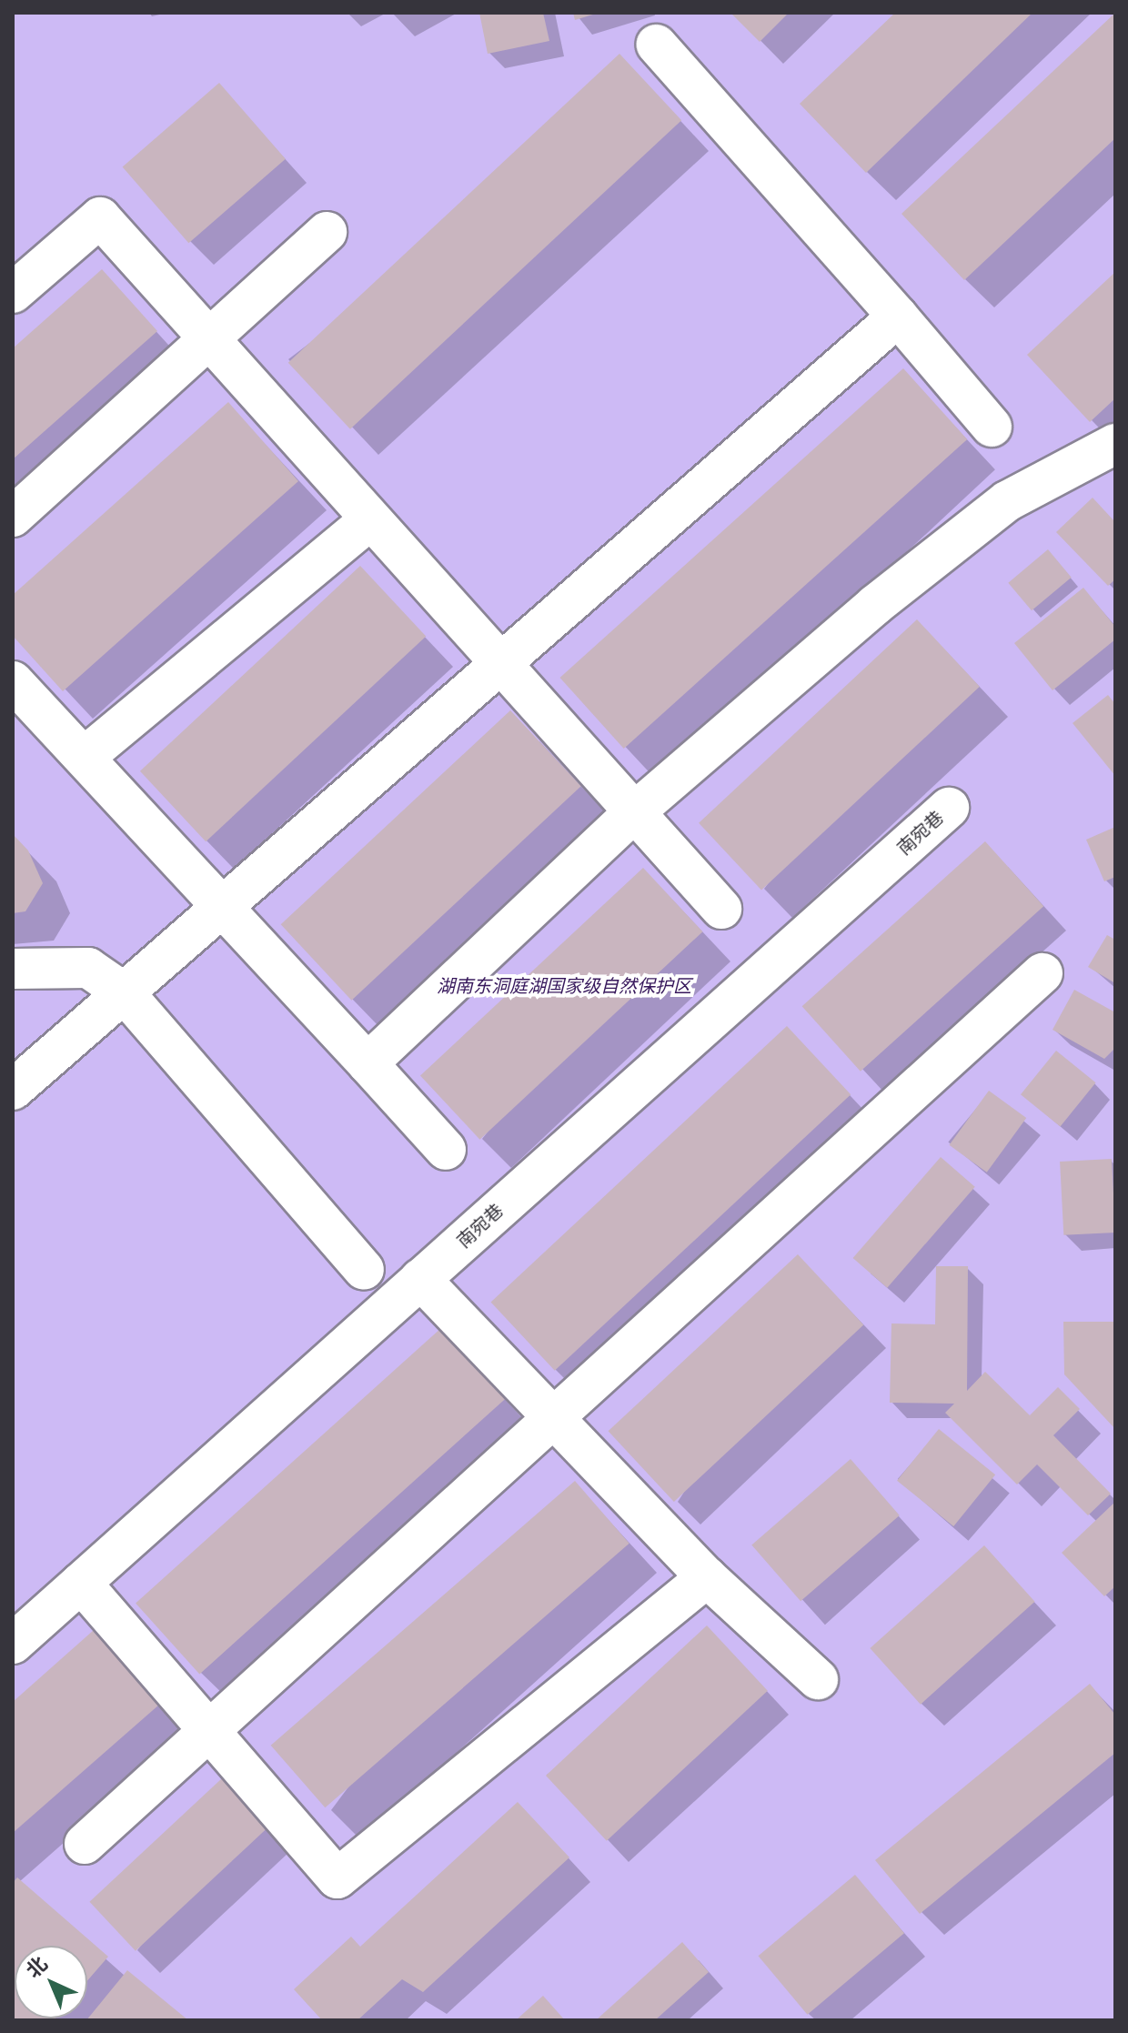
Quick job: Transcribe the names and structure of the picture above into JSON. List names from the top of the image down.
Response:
{
  "streets": {
    "street": ["南宛巷"]
  },
  "parks": ["湖南东洞庭湖国家级自然保护区"],
  "north": "top left"
}
